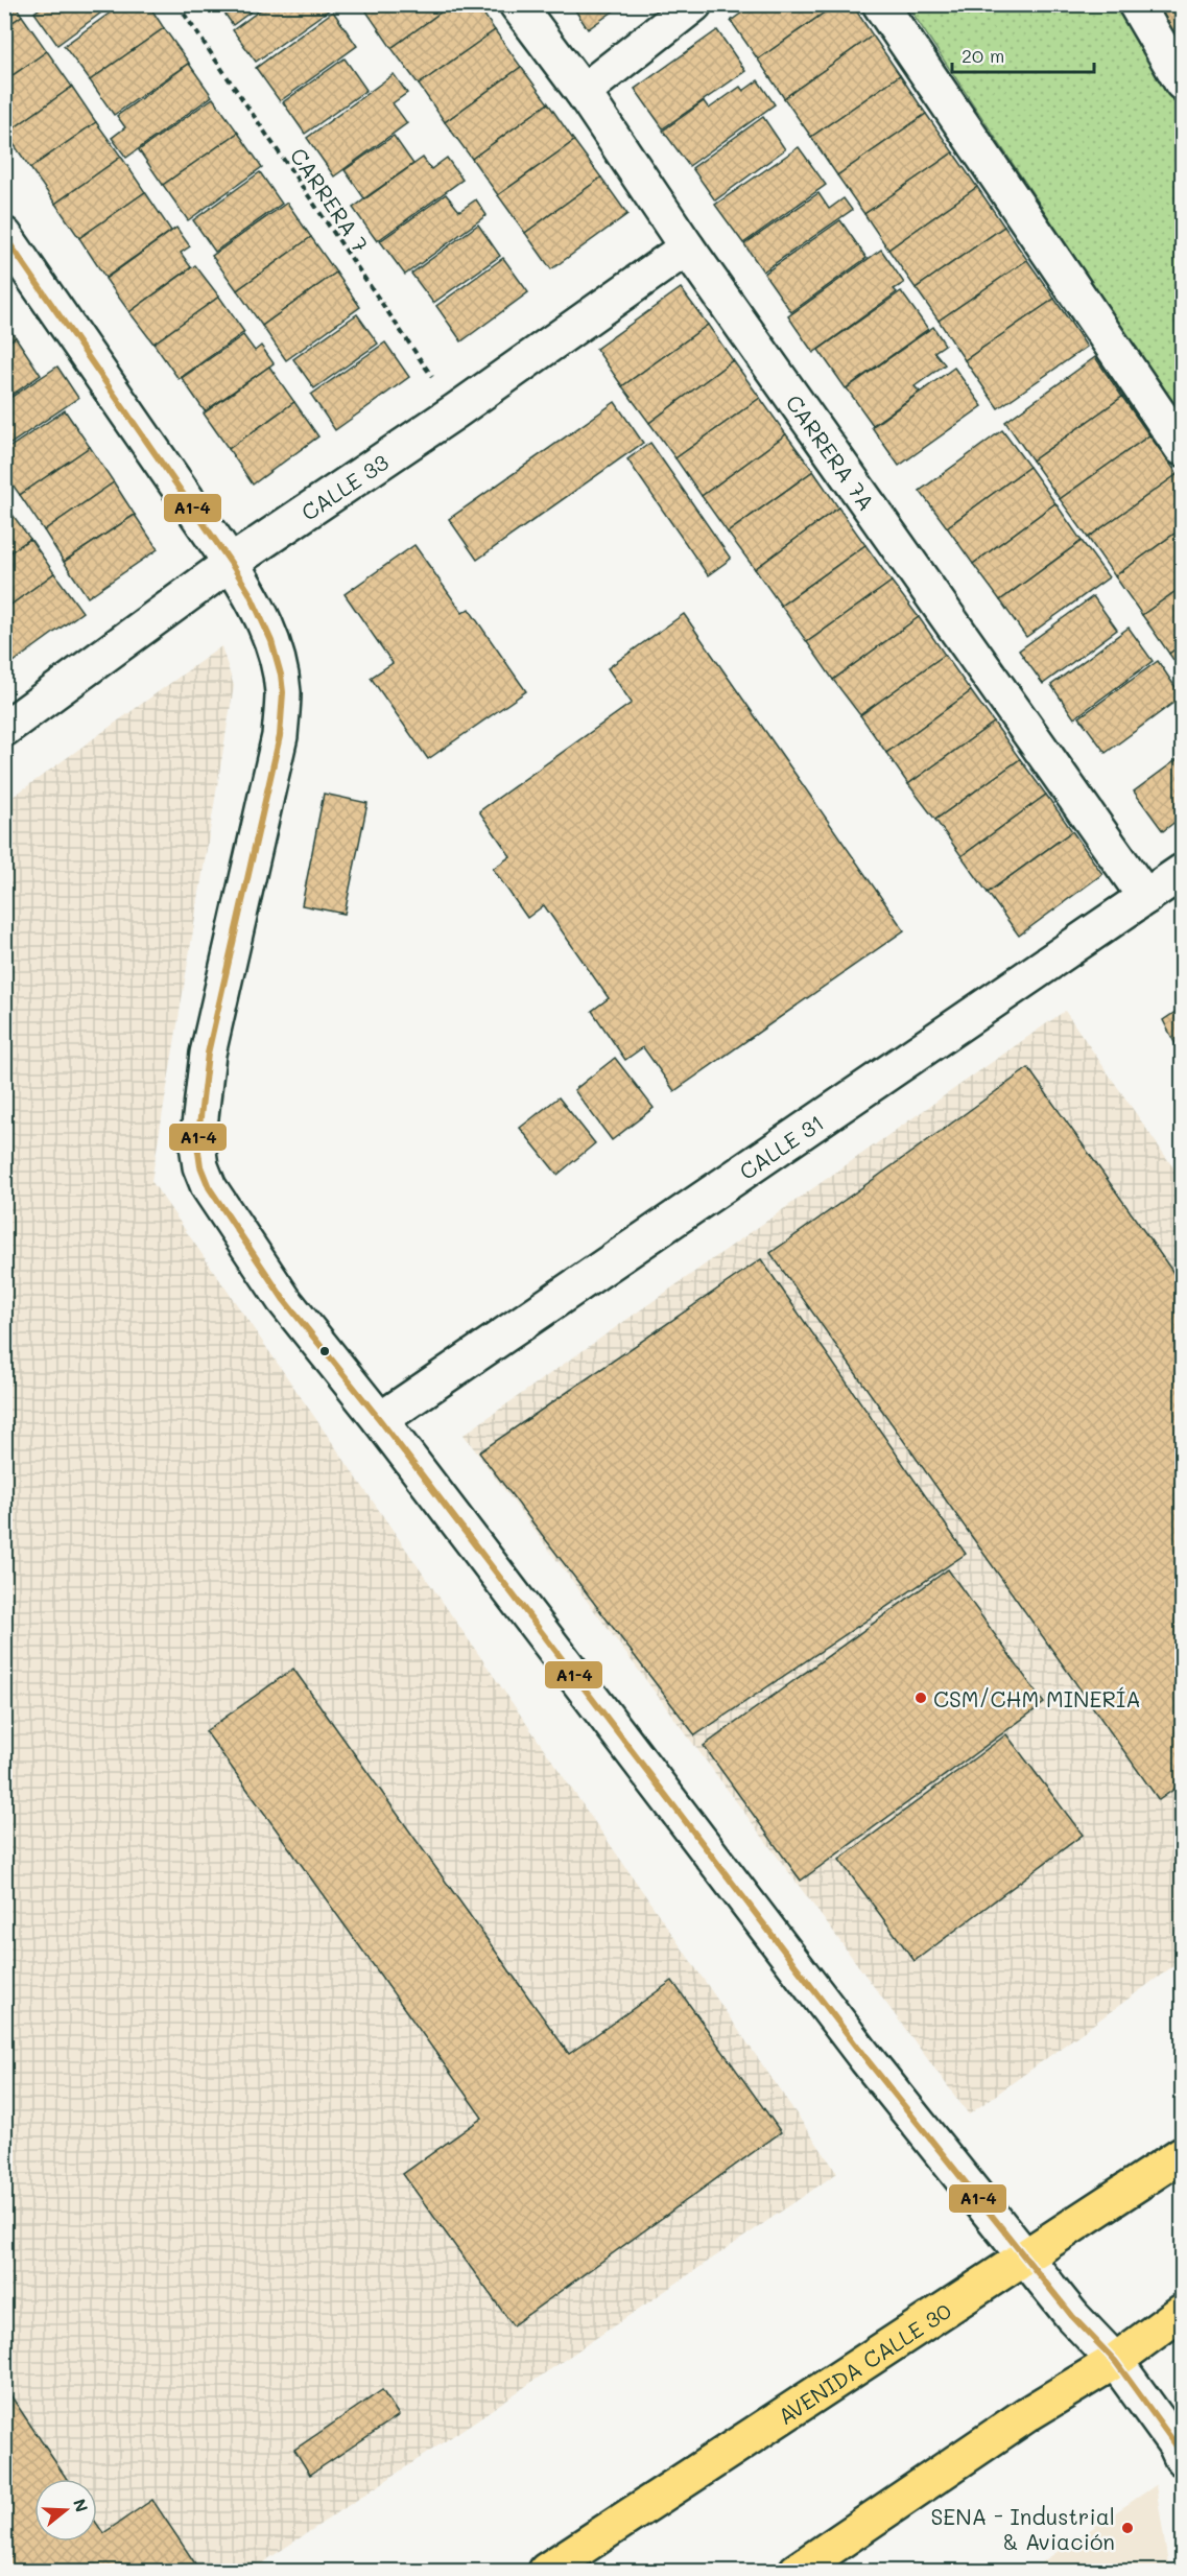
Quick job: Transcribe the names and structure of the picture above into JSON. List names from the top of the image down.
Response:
{
  "streets": {
    "highway": ["AVENIDA CALLE 30"],
    "street": ["CARRERA 7A", "CALLE 33", "CALLE 31"],
    "path": ["CARRERA 7"]
  },
  "crossings": [
    ["CARRERA 7", "CALLE 33"],
    ["CARRERA 7A", "CALLE 33"],
    ["CARRERA 7A", "CALLE 31"]
  ],
  "places": ["CSM/CHM MINERÍA", "SENA - Industrial & Aviación"],
  "lines": ["transit line A1-4"],
  "scale_bar": "20 m",
  "north": "right"
}
